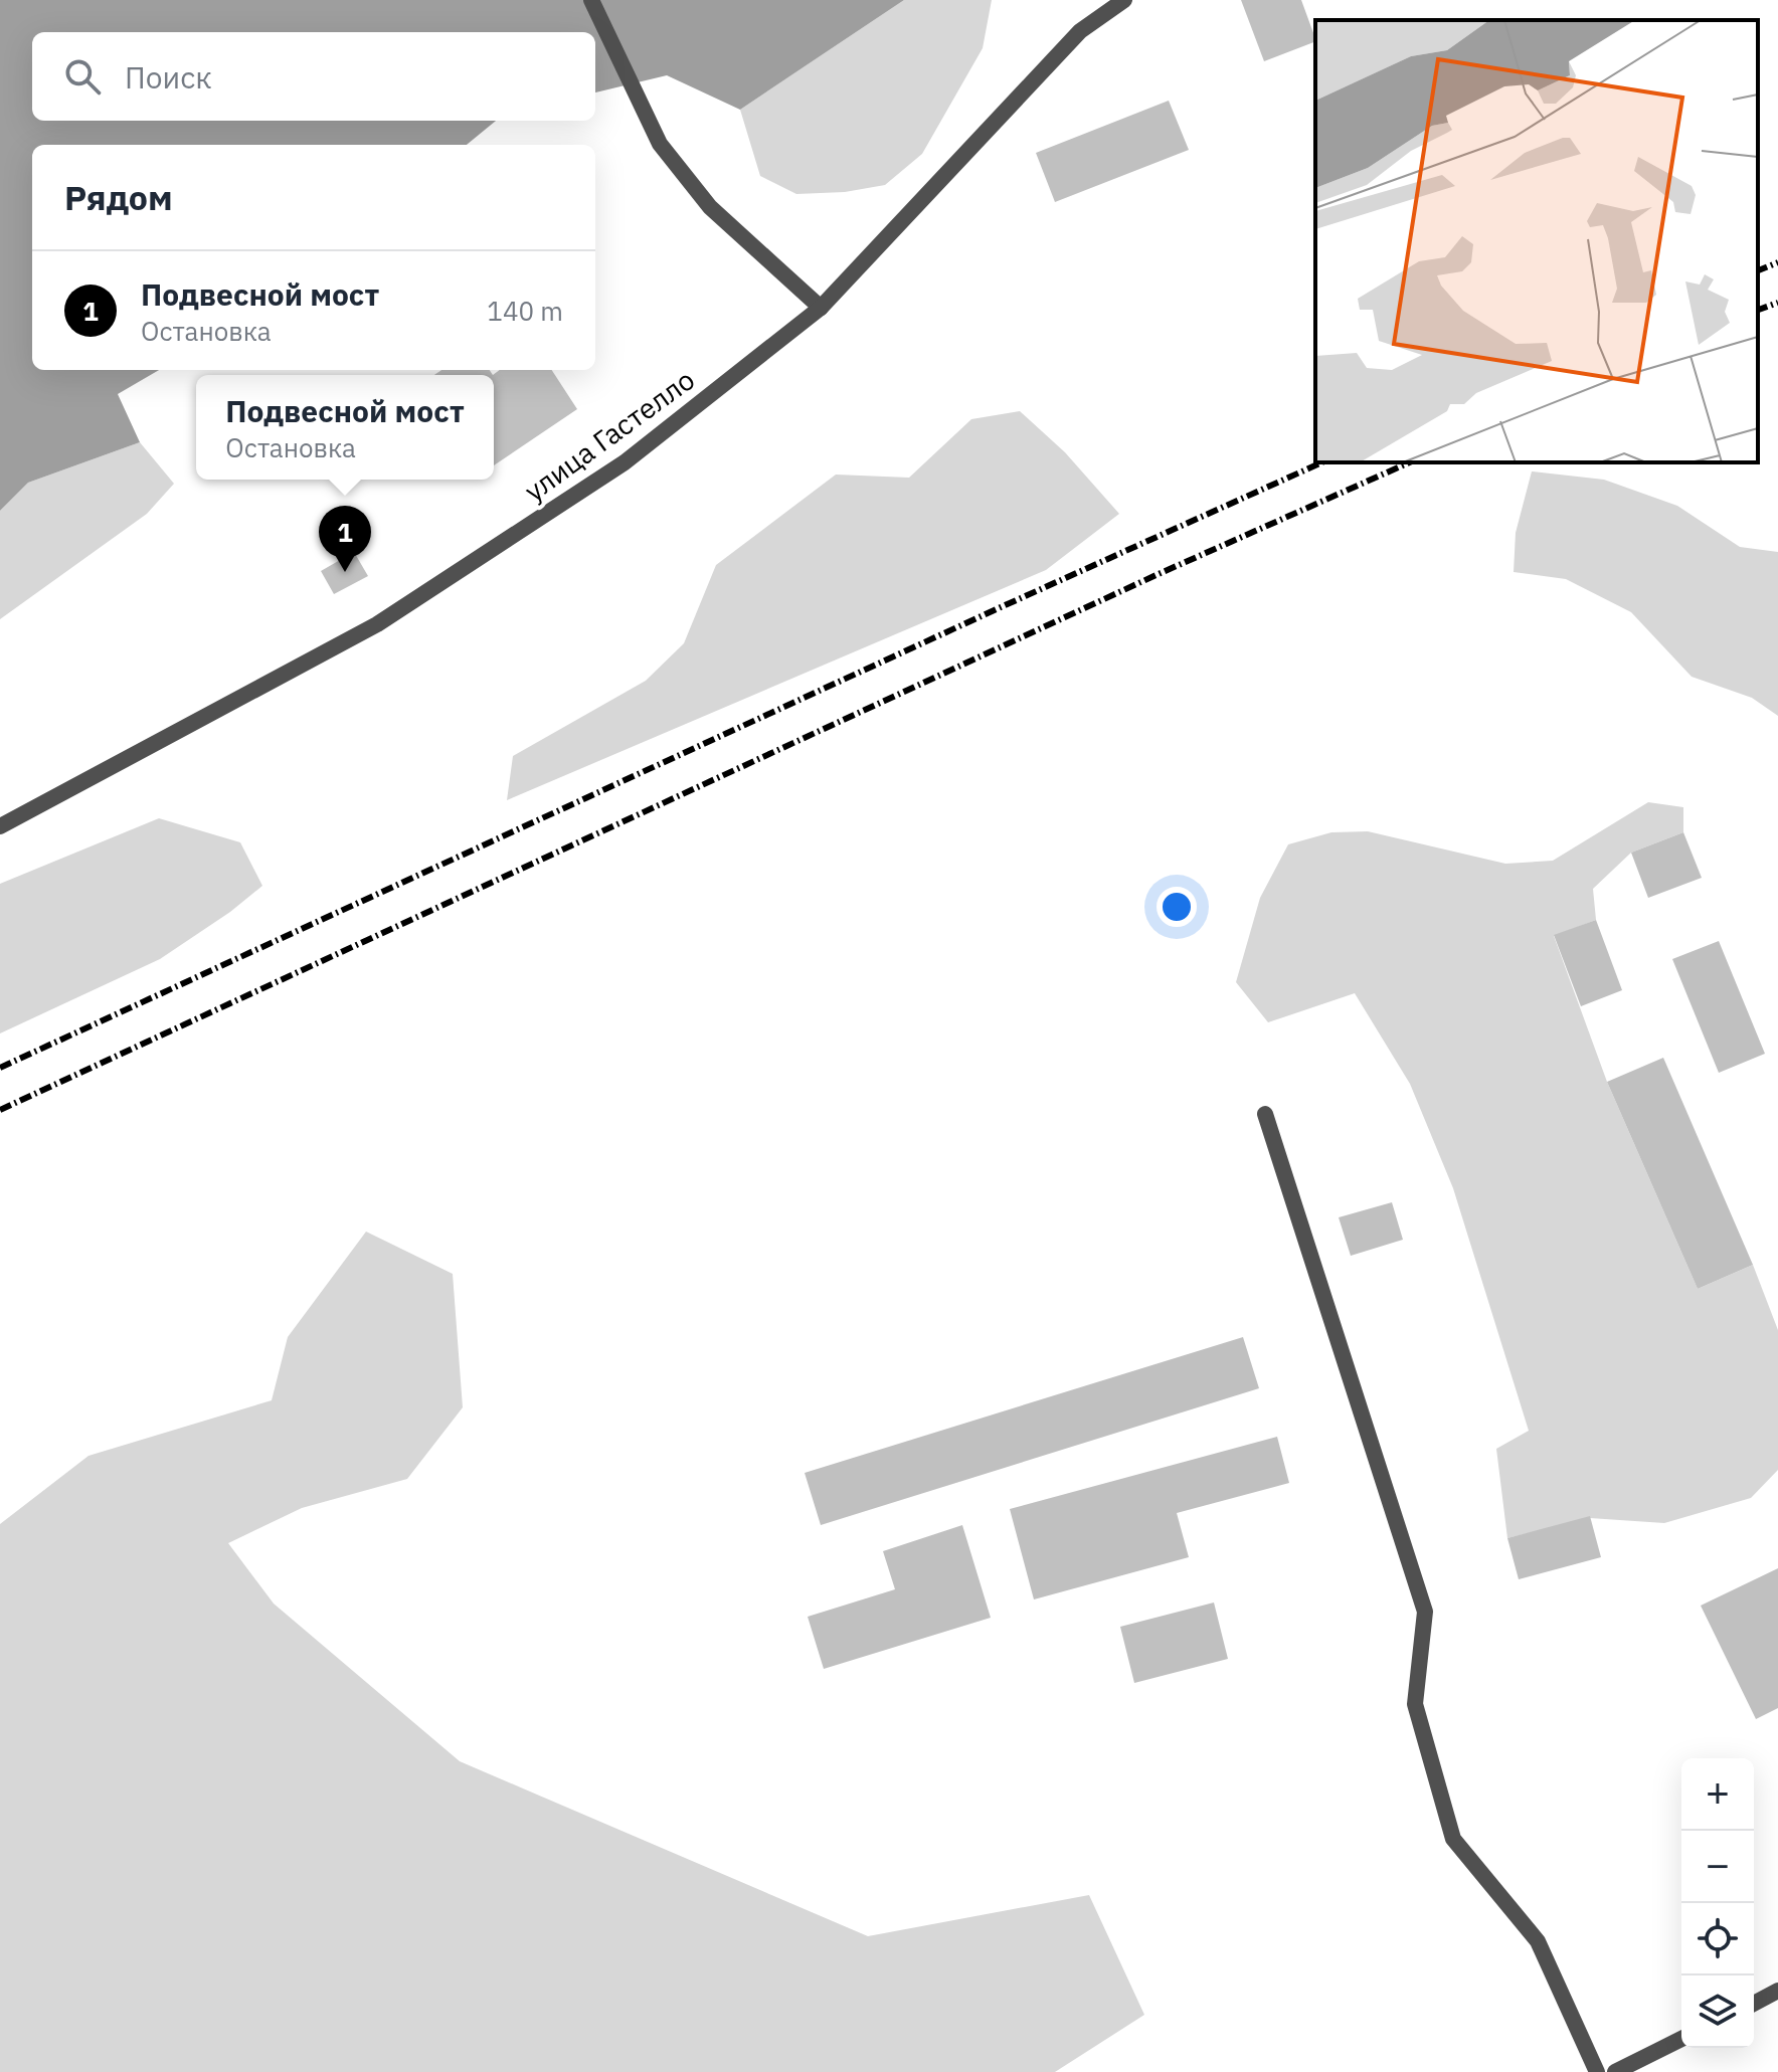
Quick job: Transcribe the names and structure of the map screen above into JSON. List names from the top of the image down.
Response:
{
  "streets": {
    "street": ["улица Гастелло"]
  },
  "page": {
    "search": "Поиск",
    "heading": "Рядом",
    "list": [
      {
        "mark": "1",
        "name": "Подвесной мост",
        "note": "Остановка",
        "value": "140 m"
      }
    ],
    "popup": ["Подвесной мост", "Остановка"],
    "pins": "1",
    "map_buttons": ["+", "−"]
  }
}
